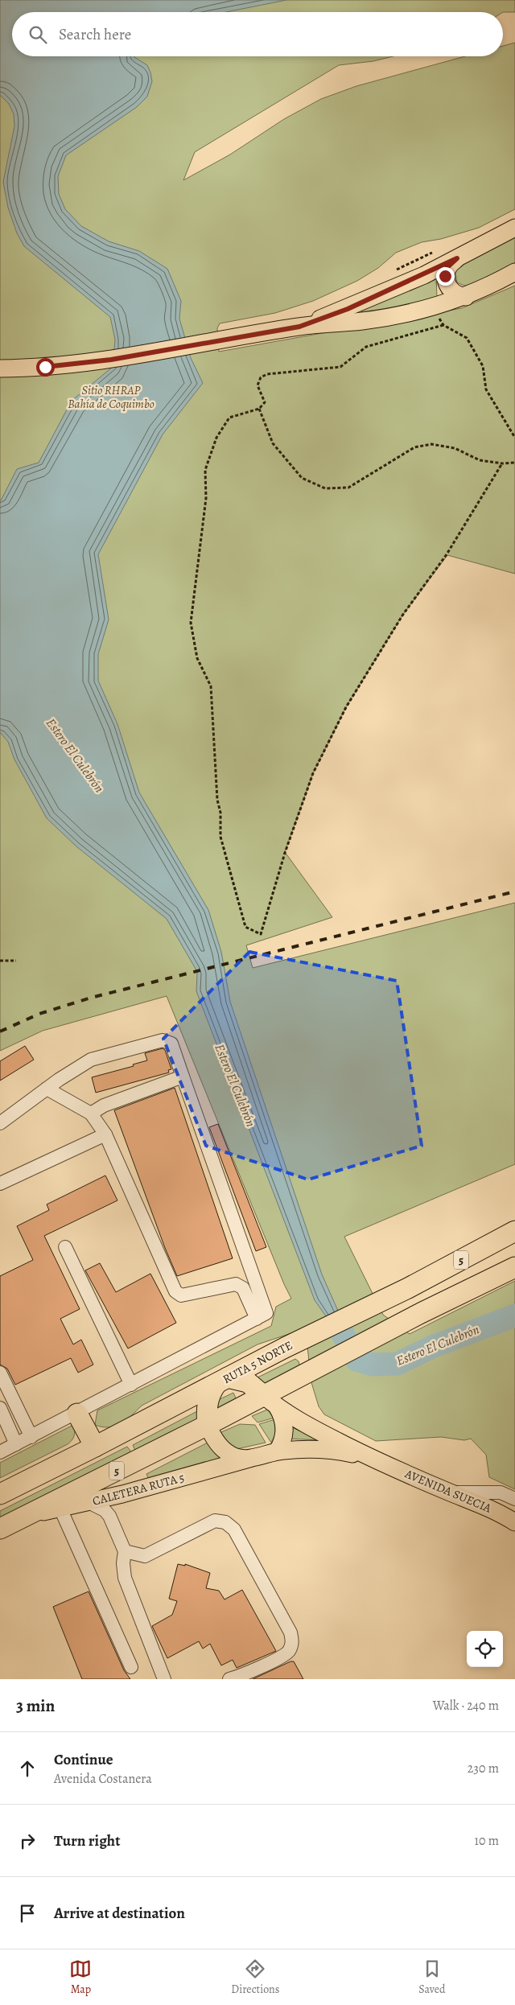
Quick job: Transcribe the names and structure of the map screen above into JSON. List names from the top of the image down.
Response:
{
  "streets": {
    "highway": ["5", "RUTA 5 NORTE"],
    "main road": ["CALETERA RUTA 5", "AVENIDA SUECIA"]
  },
  "crossings": [
    ["5", "CALETERA RUTA 5"],
    ["5", "AVENIDA SUECIA"],
    ["CALETERA RUTA 5", "AVENIDA SUECIA"]
  ],
  "water": ["Estero El Culebrón"],
  "parks": ["Sitio RHRAP Bahía de Coquimbo"],
  "page": {
    "search": "Search here",
    "heading": ["3 min", "Walk · 240 m"],
    "list": [
      ["Continue", "Avenida Costanera", "230 m"],
      ["Turn right", "10 m"],
      "Arrive at destination"
    ],
    "nav": ["Map", "Directions", "Saved"]
  }
}
